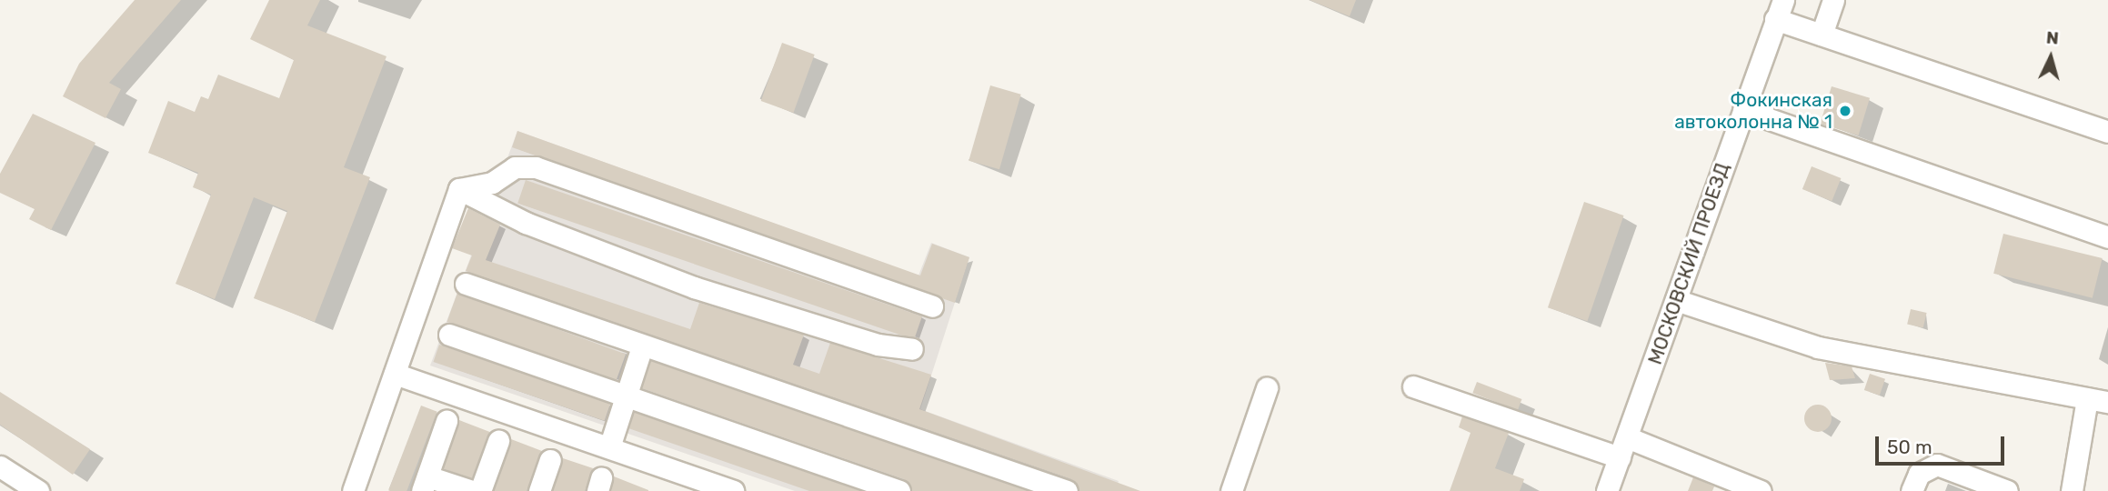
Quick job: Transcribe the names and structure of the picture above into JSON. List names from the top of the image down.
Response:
{
  "streets": {
    "street": ["МОСКОВСКИЙ ПРОЕЗД"]
  },
  "places": ["Фокинская автоколонна № 1"],
  "scale_bar": "50 m",
  "north": "top"
}
